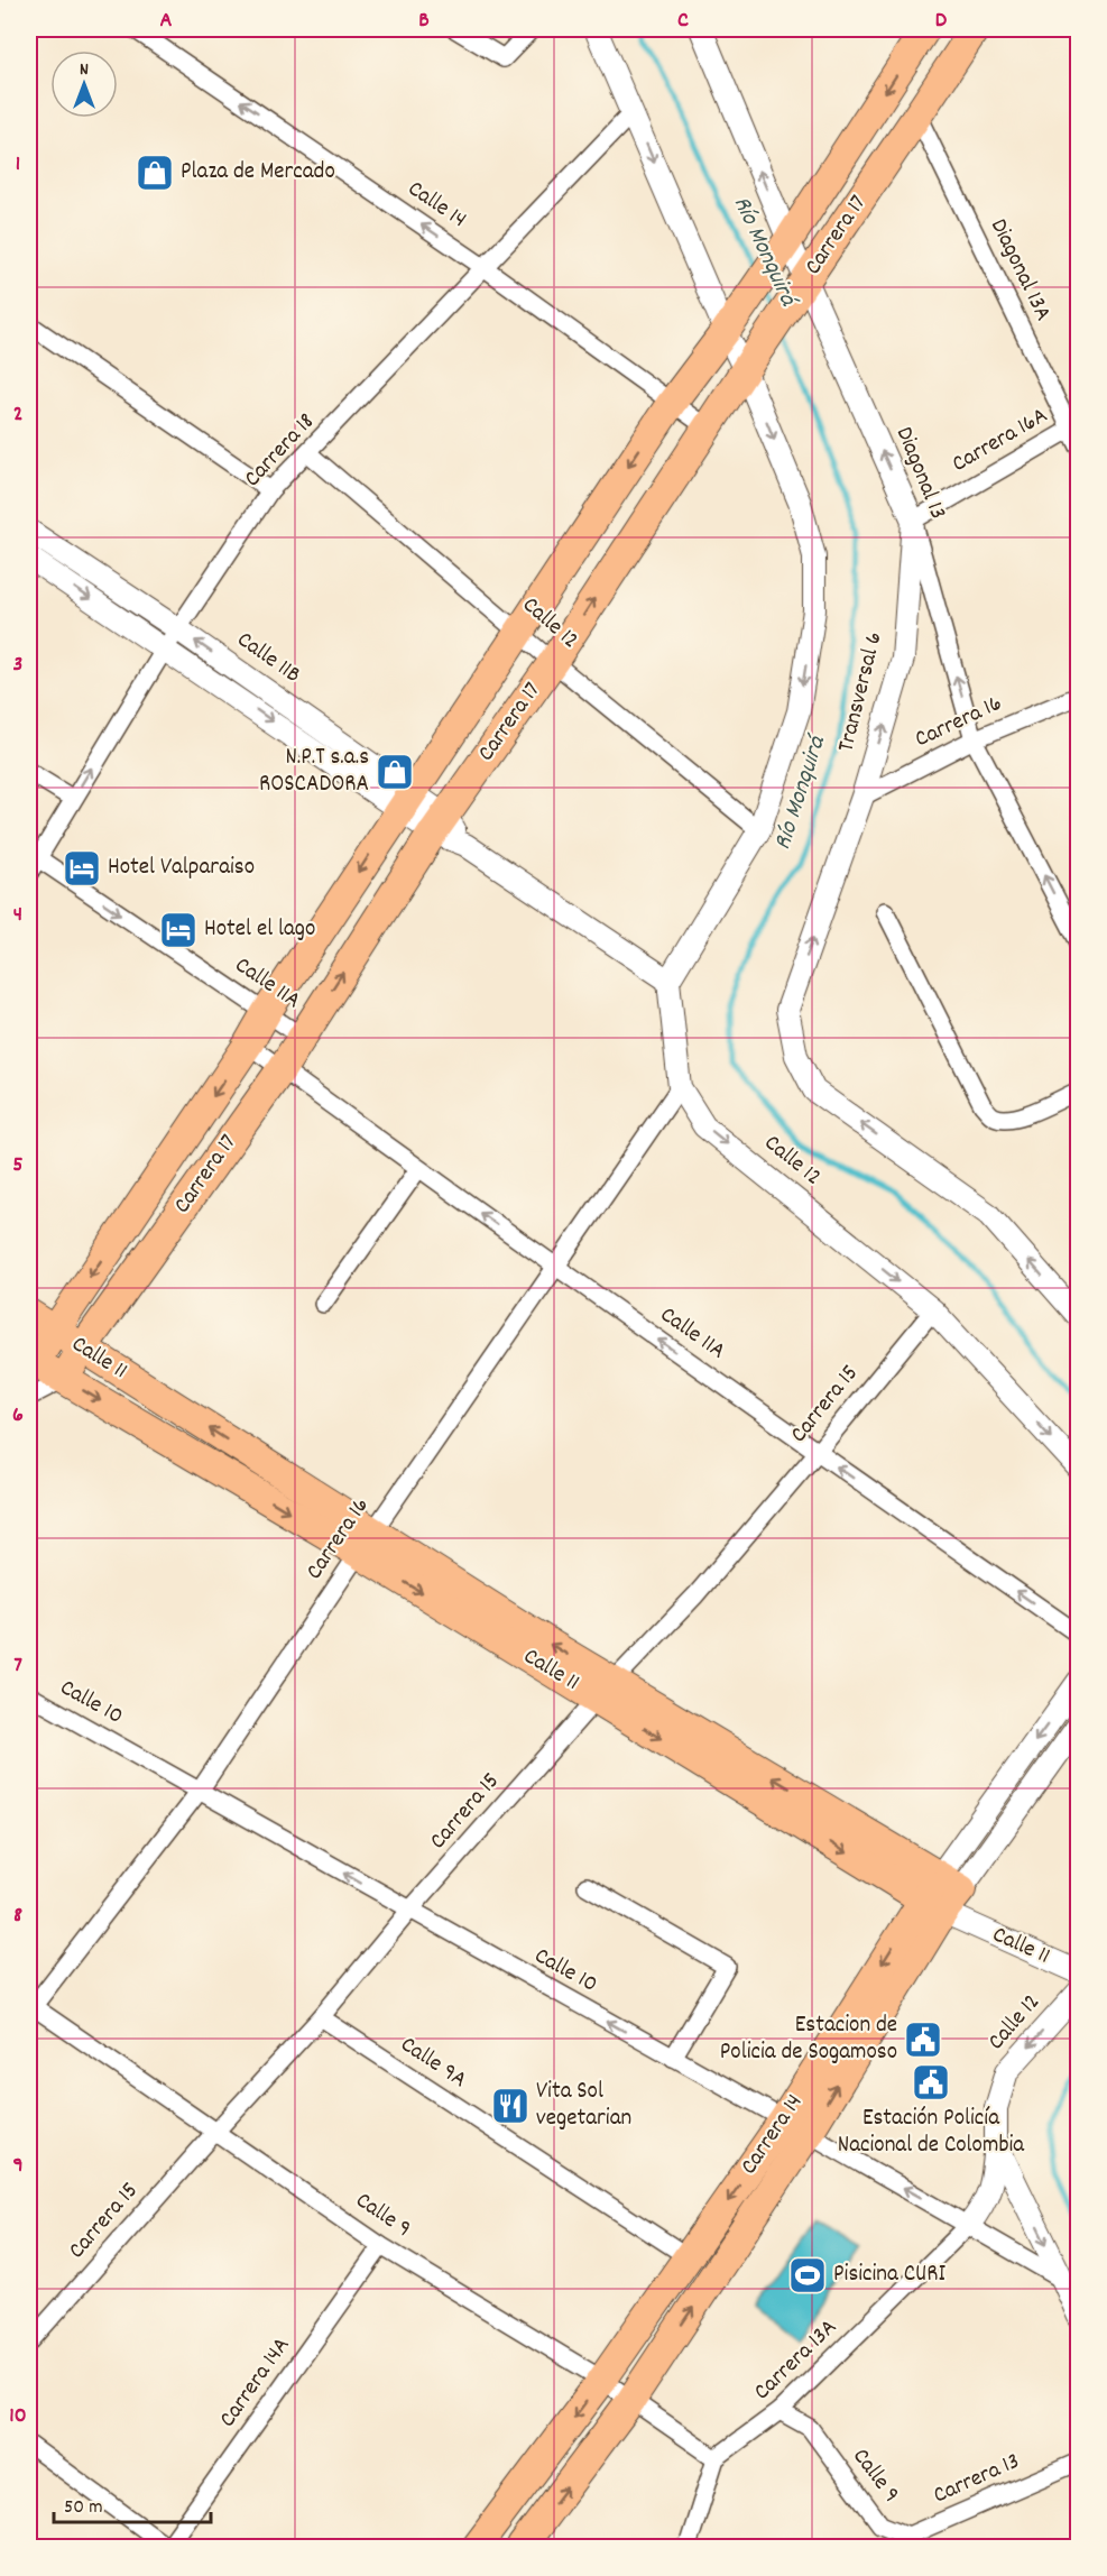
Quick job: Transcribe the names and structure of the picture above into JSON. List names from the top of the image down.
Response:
{
  "streets": {
    "main road": ["Carrera 17", "Calle 11", "Carrera 14"],
    "street": [
      "Calle 14",
      "Diagonal 13A",
      "Carrera 16A",
      "Carrera 18",
      "Diagonal 13",
      "Calle 12",
      "Calle 11B",
      "Transversal 6",
      "Carrera 16",
      "Calle 11A",
      "Carrera 15",
      "Calle 10",
      "Calle 9A",
      "Calle 9",
      "Carrera 13A",
      "Carrera 14A",
      "Carrera 13"
    ]
  },
  "crossings": [
    ["Calle 14", "Carrera 17"],
    ["Calle 14", "Carrera 18"],
    ["Carrera 17", "Diagonal 13A"],
    ["Carrera 17", "Diagonal 13"],
    ["Carrera 17", "Calle 12"],
    ["Carrera 17", "Calle 11B"],
    ["Carrera 17", "Calle 11A"],
    ["Carrera 17", "Calle 11"],
    ["Diagonal 13A", "Carrera 16A"],
    ["Carrera 16A", "Diagonal 13"],
    ["Carrera 16A", "Transversal 6"],
    ["Carrera 18", "Calle 12"],
    ["Carrera 18", "Calle 11B"],
    ["Carrera 18", "Calle 11A"],
    ["Diagonal 13", "Transversal 6"],
    ["Diagonal 13", "Carrera 16"],
    ["Calle 12", "Calle 11B"],
    ["Calle 12", "Carrera 16"],
    ["Calle 12", "Carrera 15"],
    ["Calle 12", "Calle 10"],
    ["Transversal 6", "Carrera 16"],
    ["Carrera 16", "Calle 11A"],
    ["Carrera 16", "Calle 11"],
    ["Carrera 16", "Calle 10"],
    ["Carrera 16", "Calle 9"],
    ["Calle 11A", "Carrera 15"],
    ["Calle 11", "Carrera 15"],
    ["Calle 11", "Carrera 14"],
    ["Carrera 15", "Calle 10"],
    ["Carrera 15", "Calle 9A"],
    ["Carrera 15", "Calle 9"],
    ["Calle 10", "Carrera 14"],
    ["Calle 10", "Carrera 13A"],
    ["Calle 9A", "Carrera 14"],
    ["Carrera 14", "Calle 9"],
    ["Calle 9", "Carrera 13A"],
    ["Calle 9", "Carrera 14A"],
    ["Calle 9", "Carrera 13"]
  ],
  "one_way": [
    "Calle 14",
    "Diagonal 13",
    "Calle 12",
    "Calle 10"
  ],
  "water": ["Río Monquirá"],
  "places": {
    "shop": ["Plaza de Mercado", "N.P.T s.a.s ROSCADORA"],
    "hotel": ["Hotel Valparaiso", "Hotel el lago"],
    "public building": ["Estacion de Policia de Sogamoso", "Estación Policía Nacional de Colombia"],
    "restaurant": ["Vita Sol vegetarian"],
    "sports": ["Pisicina CURI"]
  },
  "scale_bar": "50 m",
  "north": "top",
  "grid": {
    "columns": [
      "A",
      "B",
      "C",
      "D"
    ],
    "rows": [
      "1",
      "2",
      "3",
      "4",
      "5",
      "6",
      "7",
      "8",
      "9",
      "10"
    ]
  }
}
